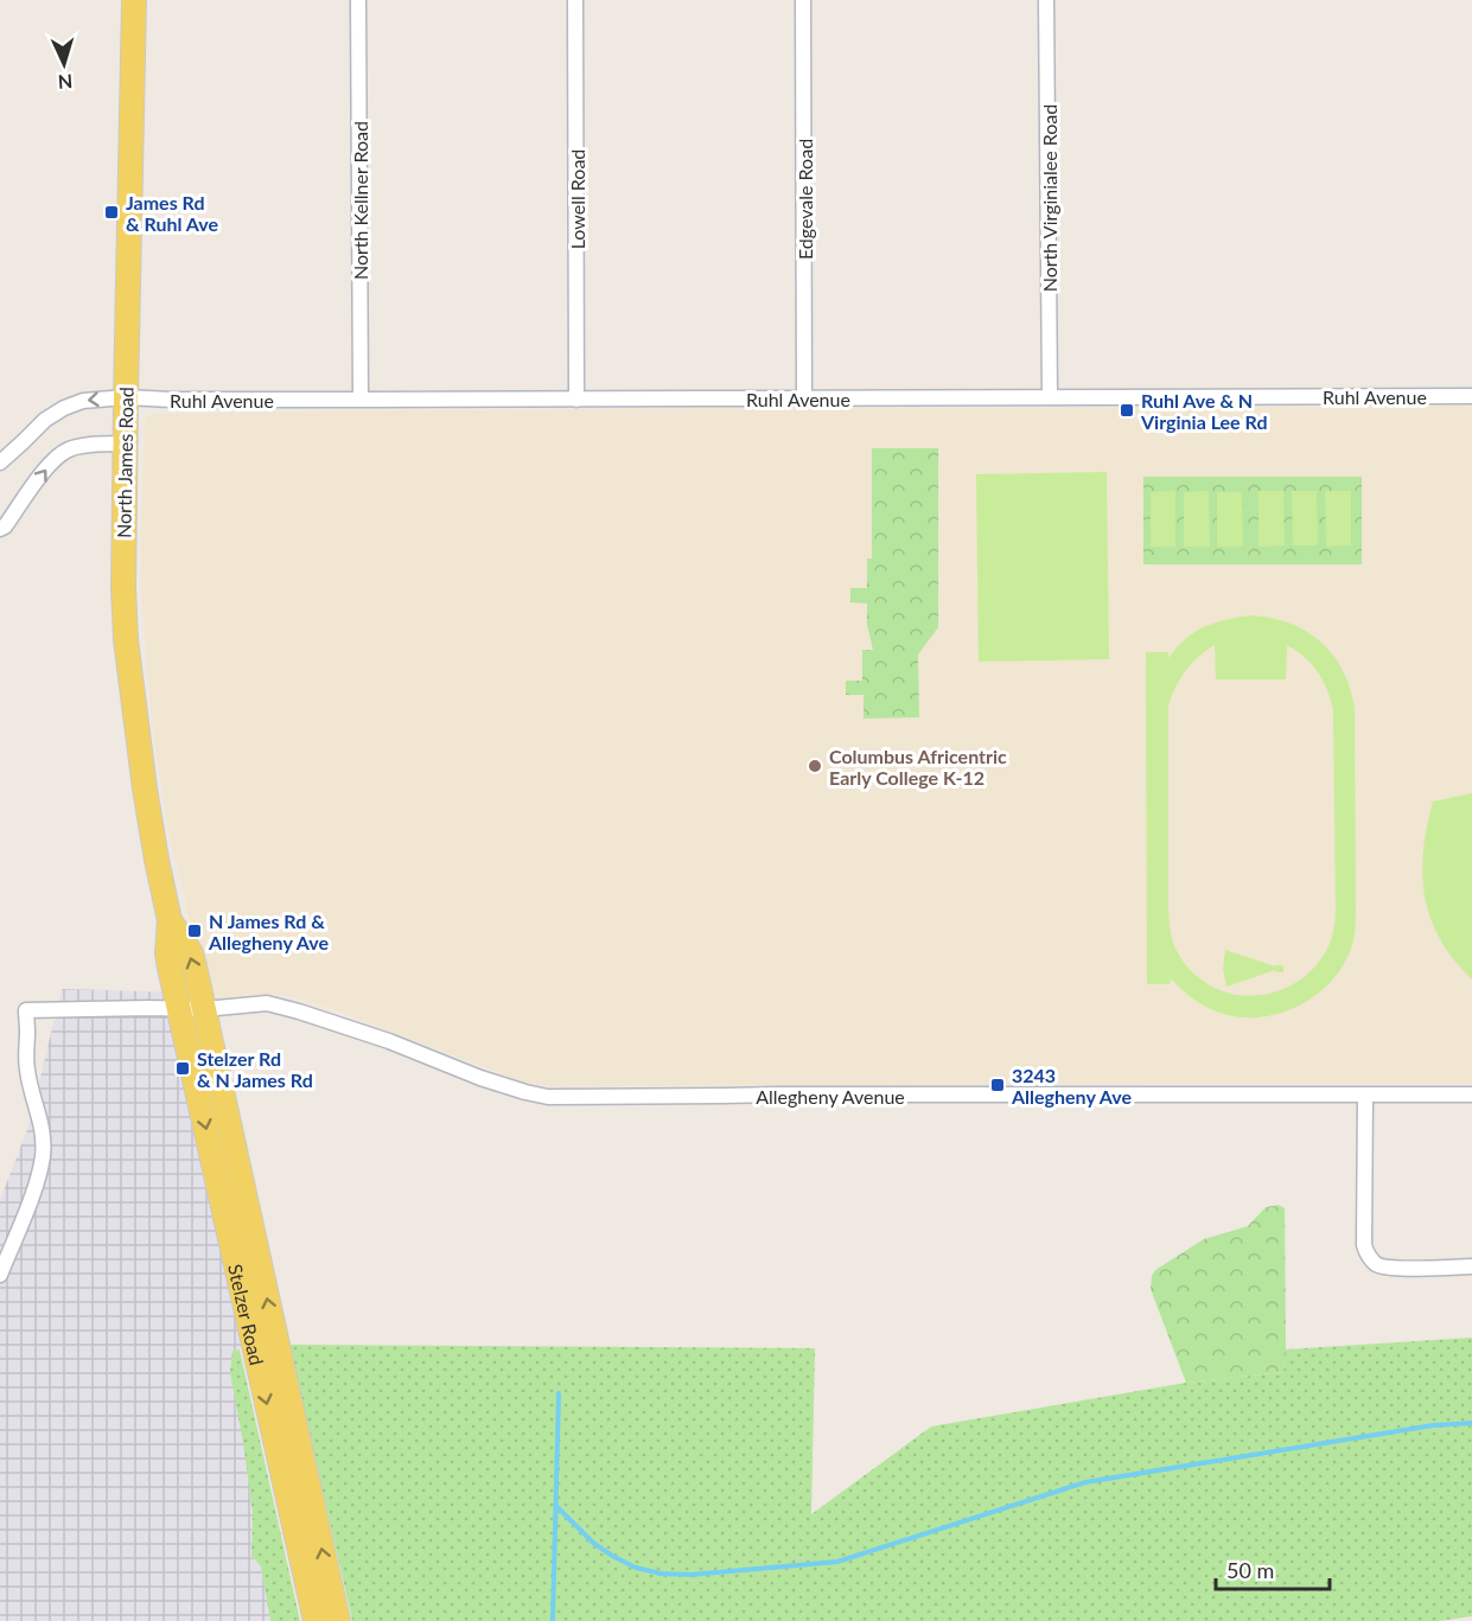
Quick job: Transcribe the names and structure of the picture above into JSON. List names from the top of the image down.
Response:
{
  "streets": {
    "main road": ["North James Road", "Stelzer Road"],
    "street": [
      "North Virginialee Road",
      "Lowell Road",
      "Edgevale Road",
      "North Kellner Road",
      "Ruhl Avenue",
      "Allegheny Avenue"
    ]
  },
  "crossings": [
    ["North Virginialee Road", "Ruhl Avenue"],
    ["Lowell Road", "Ruhl Avenue"],
    ["Edgevale Road", "Ruhl Avenue"],
    ["North Kellner Road", "Ruhl Avenue"],
    ["Ruhl Avenue", "North James Road"],
    ["North James Road", "Allegheny Avenue"],
    ["North James Road", "Stelzer Road"],
    ["Allegheny Avenue", "Stelzer Road"]
  ],
  "places": {
    "transit": [
      "James Rd & Ruhl Ave",
      "Ruhl Ave & N Virginia Lee Rd",
      "N James Rd & Allegheny Ave",
      "Stelzer Rd & N James Rd",
      "3243 Allegheny Ave"
    ],
    "other": ["Columbus Africentric Early College K-12"]
  },
  "scale_bar": "50 m",
  "north": "bottom"
}
